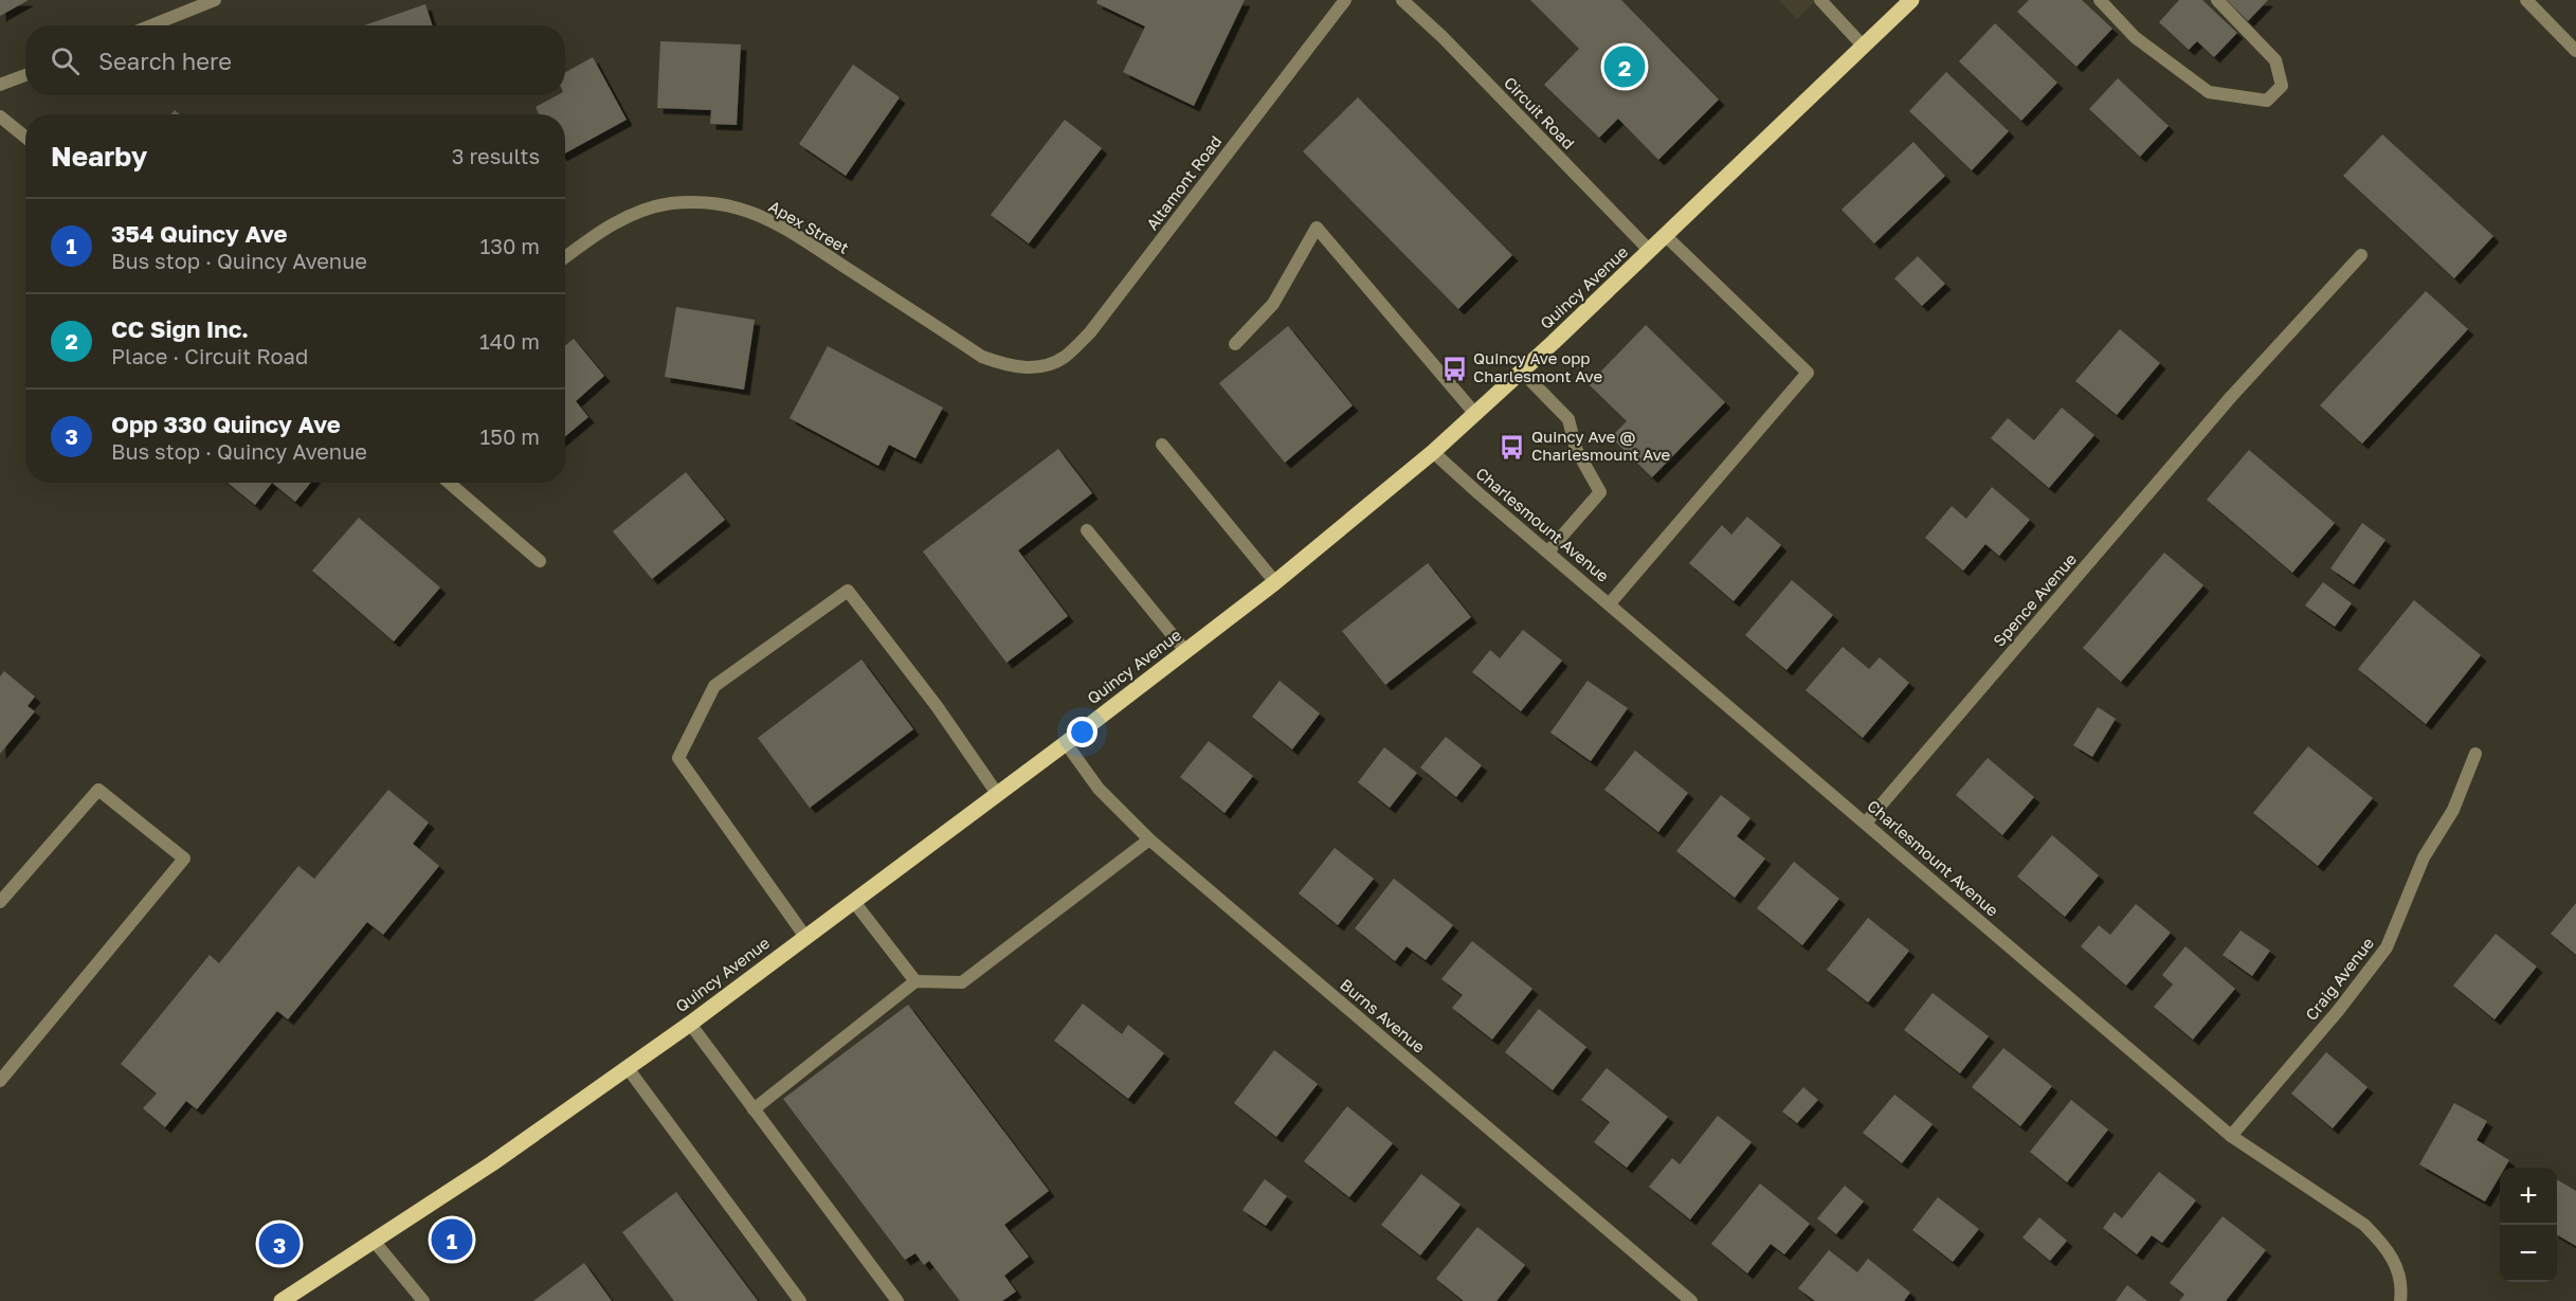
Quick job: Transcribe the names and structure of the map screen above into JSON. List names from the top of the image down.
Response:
{
  "streets": {
    "main road": ["Quincy Avenue"],
    "street": [
      "Circuit Road",
      "Altamont Road",
      "Apex Street",
      "Charlesmount Avenue",
      "Spence Avenue",
      "Craig Avenue",
      "Burns Avenue"
    ]
  },
  "crossings": [
    ["Circuit Road", "Quincy Avenue"],
    ["Altamont Road", "Apex Street"],
    ["Quincy Avenue", "Charlesmount Avenue"],
    ["Quincy Avenue", "Burns Avenue"],
    ["Charlesmount Avenue", "Spence Avenue"],
    ["Charlesmount Avenue", "Craig Avenue"]
  ],
  "places": {
    "bus stop": ["Quincy Ave opp Charlesmont Ave", "Quincy Ave @ Charlesmount Ave"]
  },
  "page": {
    "search": "Search here",
    "pins": ["2", "1", "3"],
    "heading": ["Nearby", "3 results"],
    "list": [
      {
        "mark": "1",
        "name": "354 Quincy Ave",
        "note": "Bus stop · Quincy Avenue",
        "value": "130 m"
      },
      {
        "mark": "2",
        "name": "CC Sign Inc.",
        "note": "Place · Circuit Road",
        "value": "140 m"
      },
      {
        "mark": "3",
        "name": "Opp 330 Quincy Ave",
        "note": "Bus stop · Quincy Avenue",
        "value": "150 m"
      }
    ],
    "map_buttons": ["+", "−"]
  }
}
